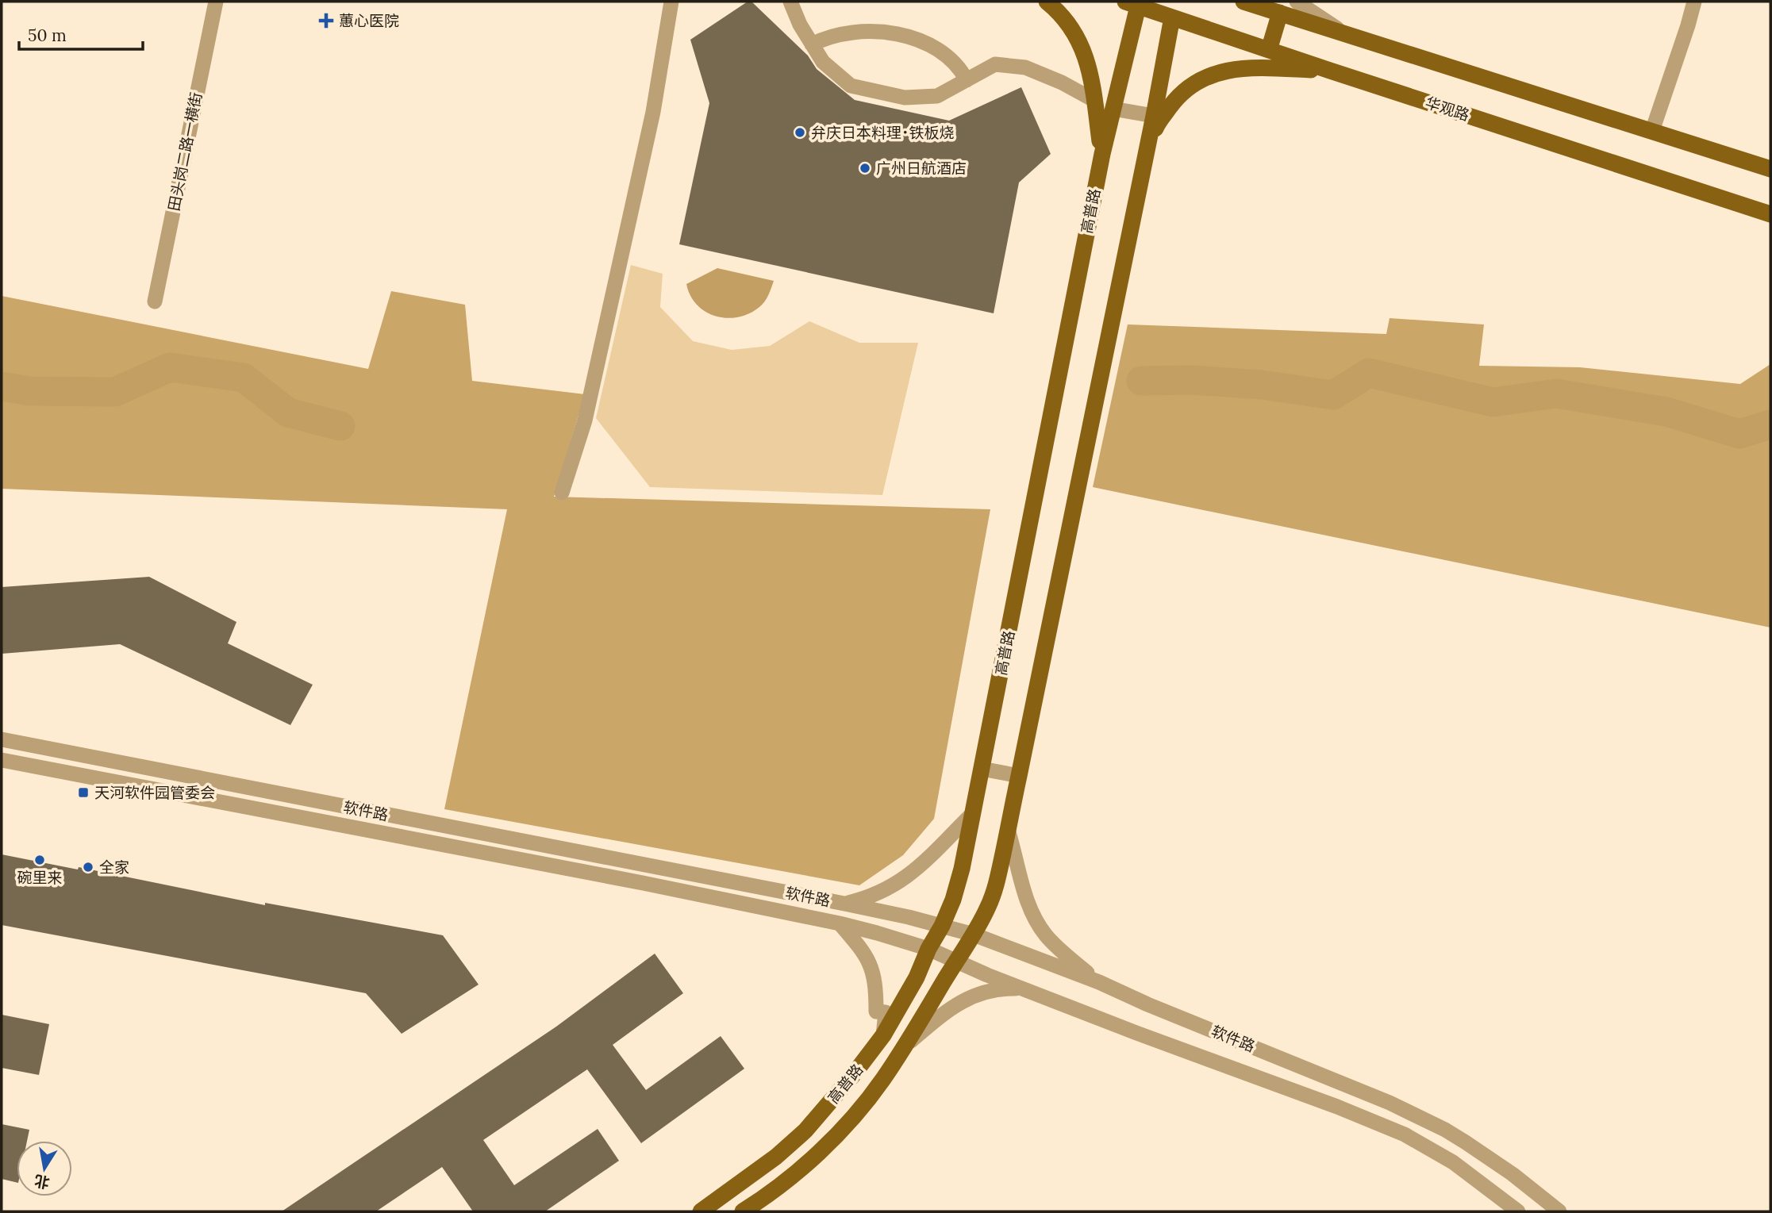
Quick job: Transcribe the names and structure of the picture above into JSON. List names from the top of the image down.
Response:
{
  "streets": {
    "main road": ["华观路", "高普路"],
    "street": ["田头岗二路一横街", "软件路"]
  },
  "crossings": [
    ["华观路", "高普路"],
    ["高普路", "软件路"]
  ],
  "places": {
    "health": ["蕙心医院"],
    "other": [
      "弁庆日本料理･铁板烧",
      "广州日航酒店",
      "碗里来",
      "全家"
    ],
    "transit": ["天河软件园管委会"]
  },
  "scale_bar": "50 m",
  "north": "bottom"
}
